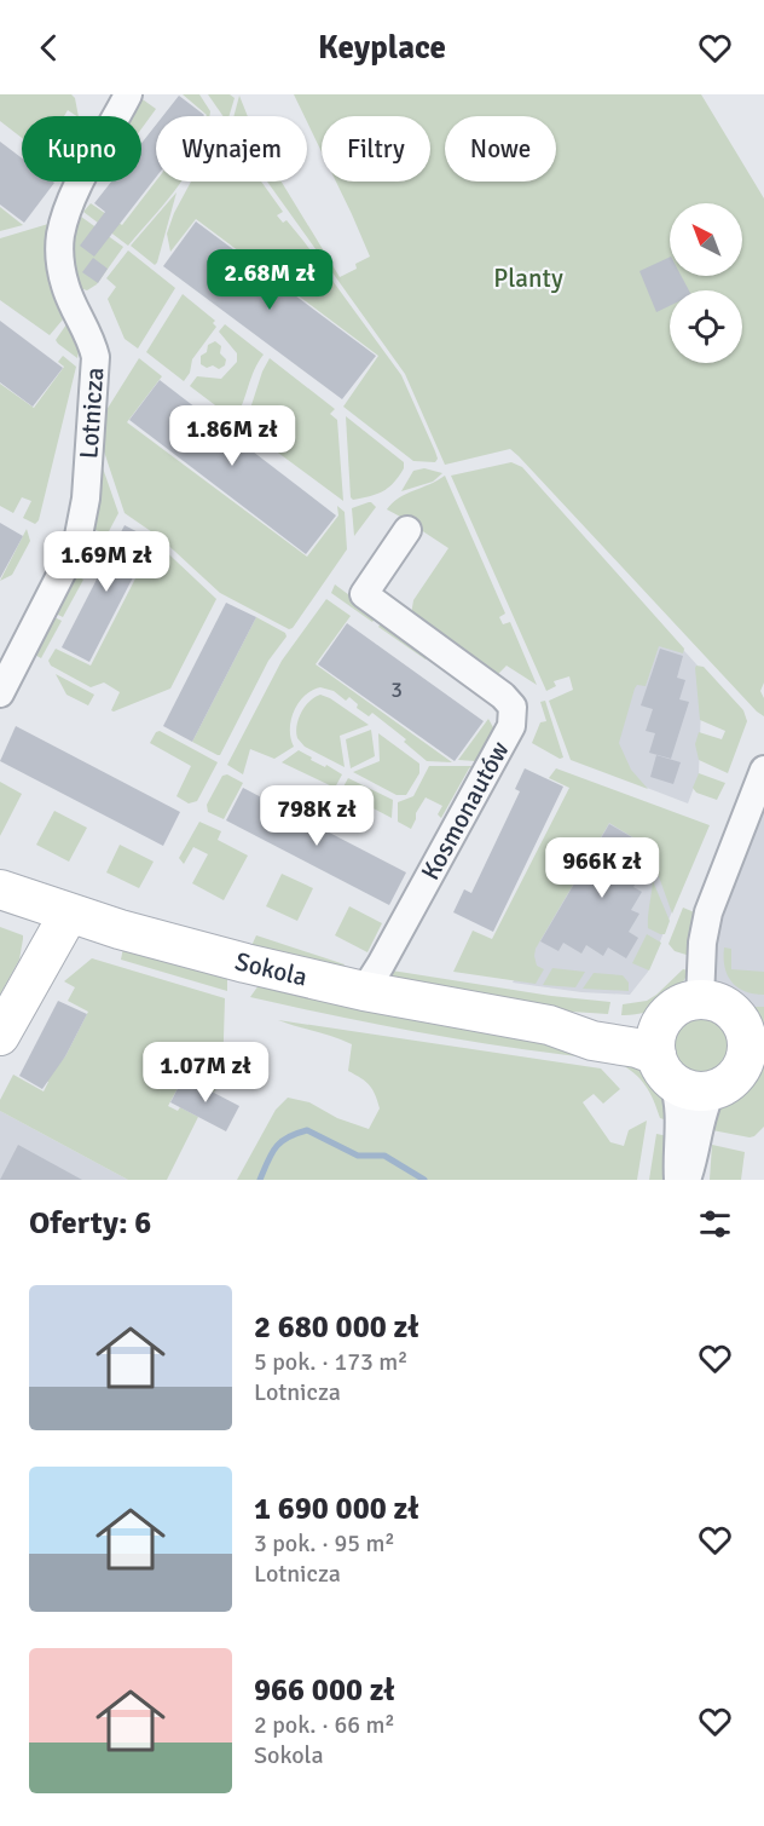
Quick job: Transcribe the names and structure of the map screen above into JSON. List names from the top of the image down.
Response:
{
  "streets": {
    "street": ["Lotnicza", "Kosmonautów", "Sokola"]
  },
  "crossings": [
    ["Kosmonautów", "Sokola"]
  ],
  "parks": ["Planty"],
  "house_numbers": ["3"],
  "north": "top left",
  "page": {
    "header": "Keyplace",
    "chip": [
      "Kupno",
      "Wynajem",
      "Filtry",
      "Nowe"
    ],
    "price": [
      "2.68M zł",
      "1.86M zł",
      "1.69M zł",
      "798K zł",
      "966K zł",
      "1.07M zł"
    ],
    "heading": "Oferty: 6",
    "list": [
      {
        "name": "2 680 000 zł",
        "note": "5 pok. · 173 m² · Lotnicza"
      },
      {
        "name": "1 690 000 zł",
        "note": "3 pok. · 95 m² · Lotnicza"
      },
      {
        "name": "966 000 zł",
        "note": "2 pok. · 66 m² · Sokola"
      }
    ]
  }
}
